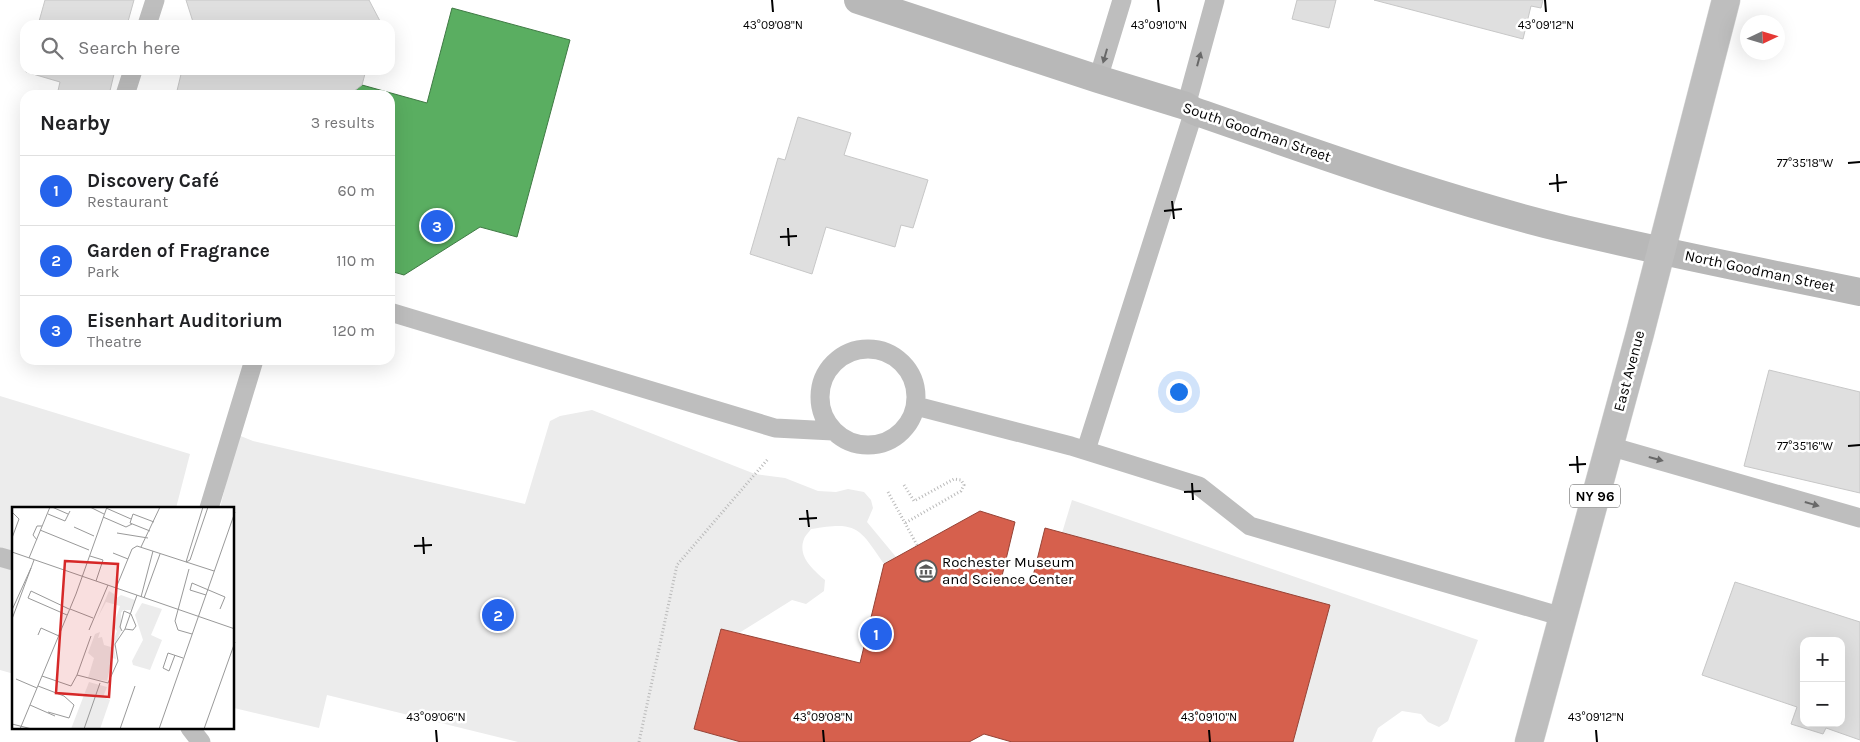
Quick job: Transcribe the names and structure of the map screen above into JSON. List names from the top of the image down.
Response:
{
  "streets": {
    "main road": [
      "South Goodman Street",
      "North Goodman Street",
      "East Avenue",
      "NY 96"
    ]
  },
  "crossings": [
    ["South Goodman Street", "North Goodman Street"],
    ["South Goodman Street", "East Avenue"],
    ["North Goodman Street", "East Avenue"]
  ],
  "places": {
    "museum": ["Rochester Museum and Science Center"]
  },
  "north": "right",
  "page": {
    "search": "Search here",
    "heading": ["Nearby", "3 results"],
    "list": [
      {
        "mark": "1",
        "name": "Discovery Café",
        "note": "Restaurant",
        "value": "60 m"
      },
      {
        "mark": "2",
        "name": "Garden of Fragrance",
        "note": "Park",
        "value": "110 m"
      },
      {
        "mark": "3",
        "name": "Eisenhart Auditorium",
        "note": "Theatre",
        "value": "120 m"
      }
    ],
    "pins": ["3", "2", "1"],
    "map_buttons": ["+", "−"]
  },
  "coordinates": [
    "43°09'08\"N",
    "43°09'10\"N",
    "43°09'12\"N",
    "77°35'18\"W",
    "77°35'16\"W",
    "43°09'06\"N"
  ]
}
